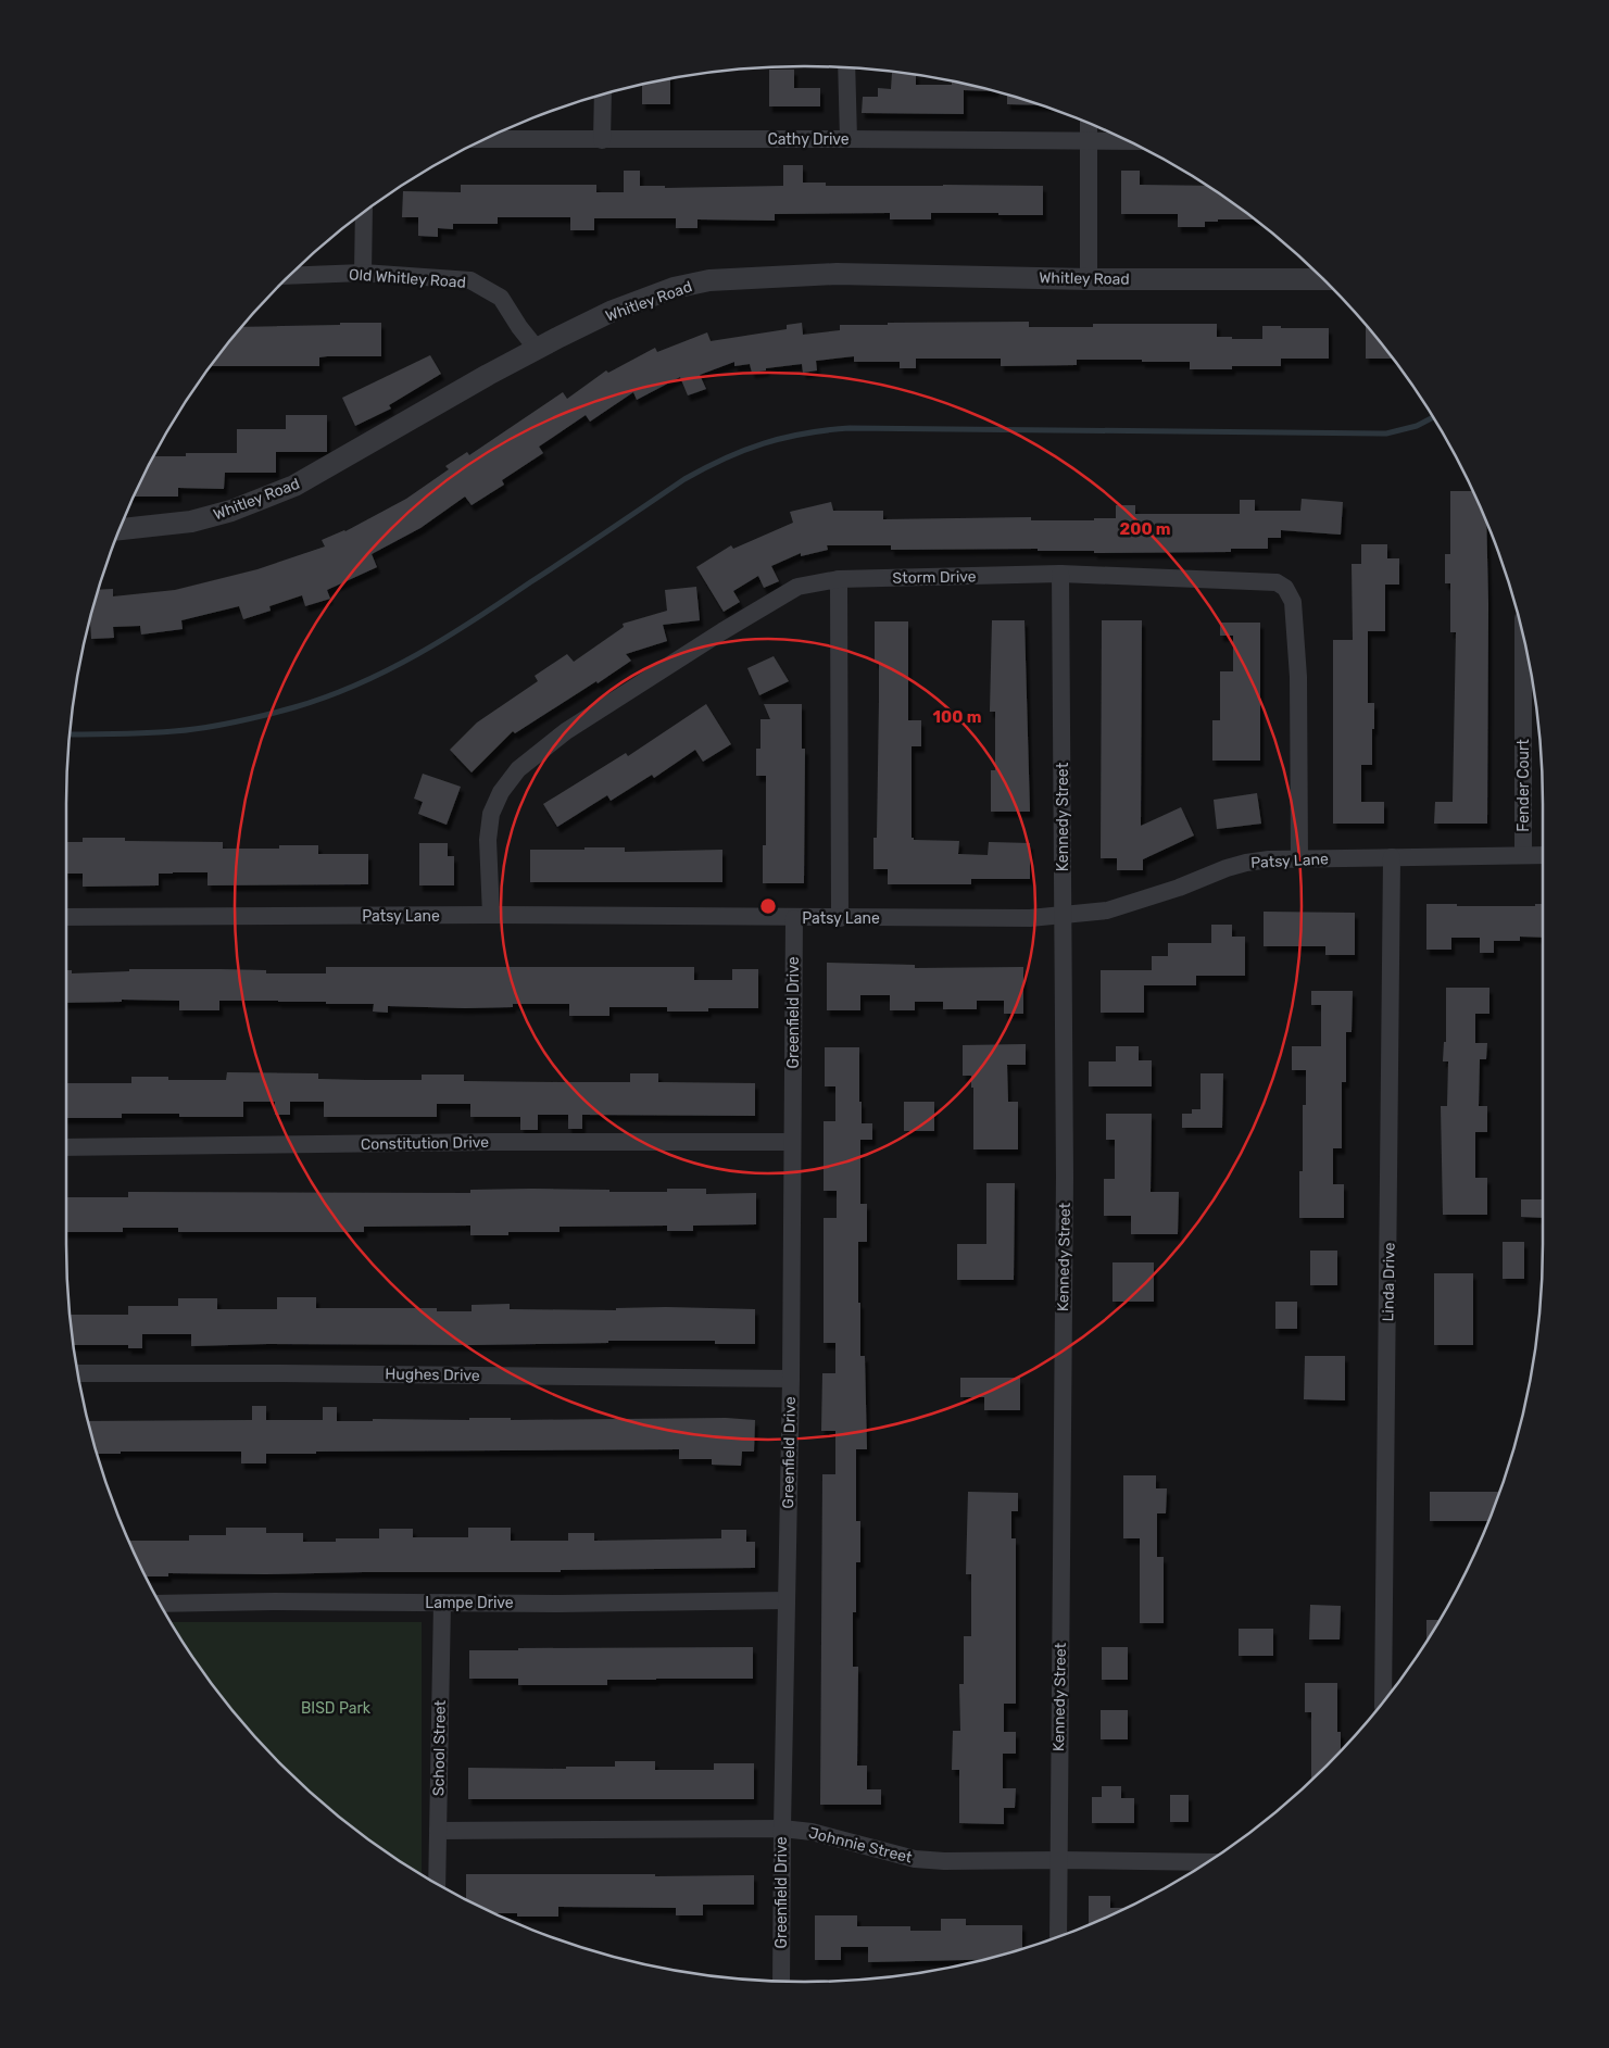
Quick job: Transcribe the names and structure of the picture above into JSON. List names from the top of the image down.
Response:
{
  "streets": {
    "street": [
      "Cathy Drive",
      "Old Whitley Road",
      "Whitley Road",
      "Storm Drive",
      "Fender Court",
      "Kennedy Street",
      "Patsy Lane",
      "Greenfield Drive",
      "Constitution Drive",
      "Linda Drive",
      "Hughes Drive",
      "Lampe Drive",
      "School Street",
      "Johnnie Street"
    ]
  },
  "crossings": [
    ["Old Whitley Road", "Whitley Road"],
    ["Storm Drive", "Kennedy Street"],
    ["Storm Drive", "Patsy Lane"],
    ["Fender Court", "Patsy Lane"],
    ["Kennedy Street", "Patsy Lane"],
    ["Kennedy Street", "Johnnie Street"],
    ["Patsy Lane", "Greenfield Drive"],
    ["Patsy Lane", "Linda Drive"],
    ["Greenfield Drive", "Constitution Drive"],
    ["Greenfield Drive", "Hughes Drive"],
    ["Greenfield Drive", "Lampe Drive"],
    ["Greenfield Drive", "Johnnie Street"],
    ["Lampe Drive", "School Street"],
    ["School Street", "Johnnie Street"]
  ],
  "parks": ["BISD Park"],
  "rings": ["200 m", "100 m"]
}
